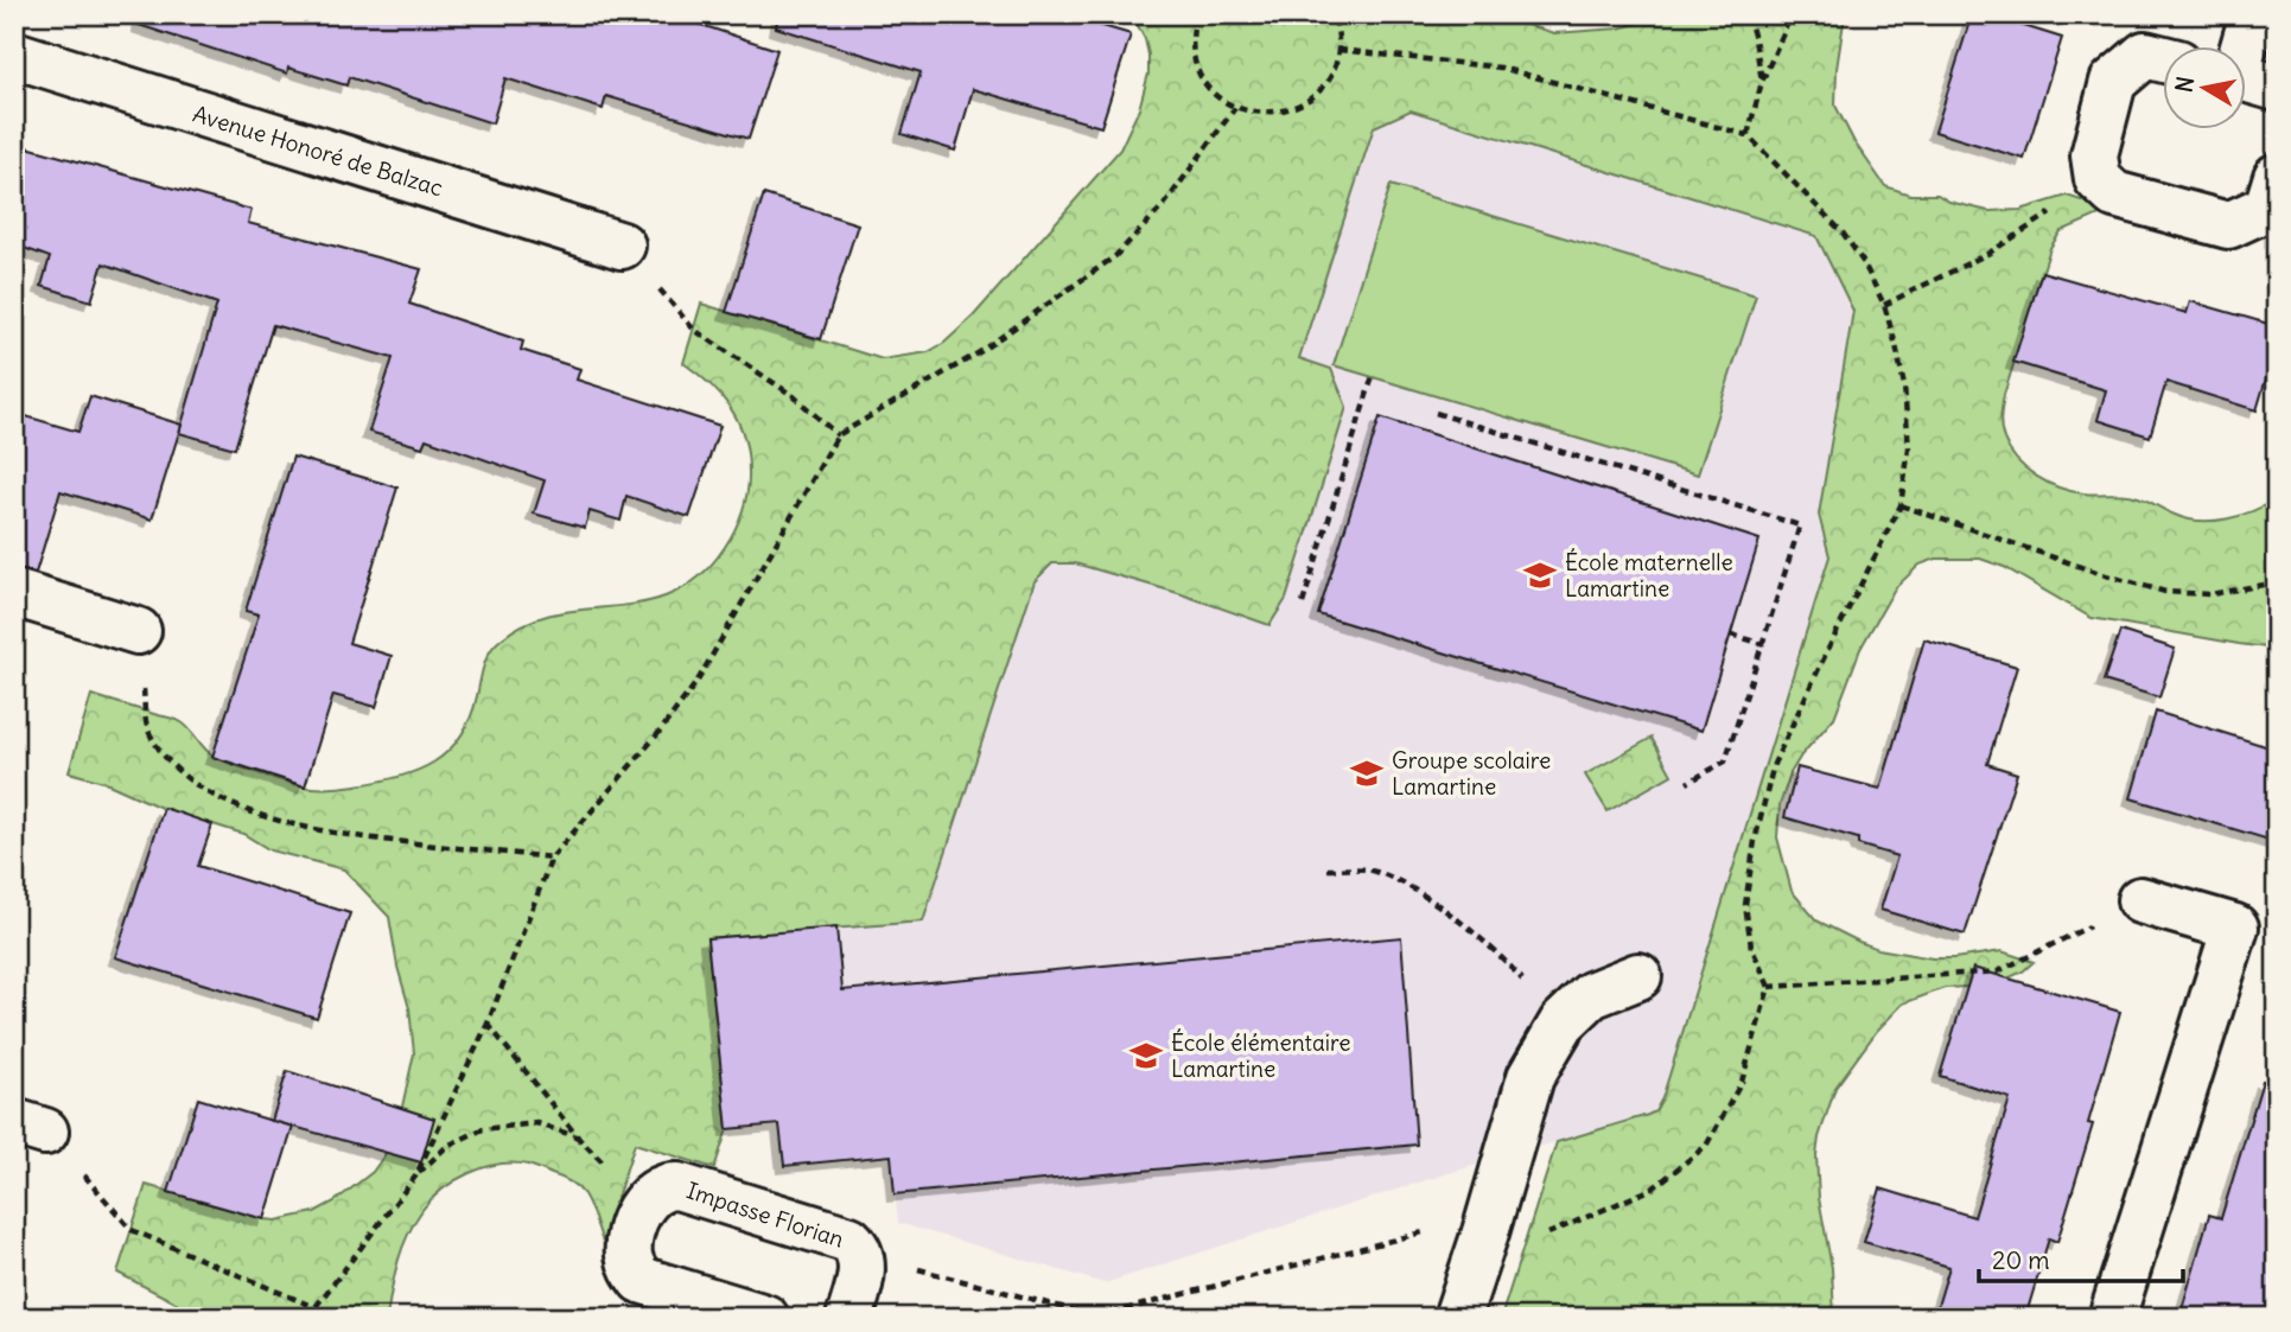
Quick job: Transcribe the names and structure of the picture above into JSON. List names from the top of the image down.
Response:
{
  "streets": {
    "street": ["Avenue Honoré de Balzac", "Impasse Florian"]
  },
  "places": {
    "school or university": ["École maternelle Lamartine", "Groupe scolaire Lamartine", "École élémentaire Lamartine"]
  },
  "scale_bar": "20 m",
  "north": "left"
}
